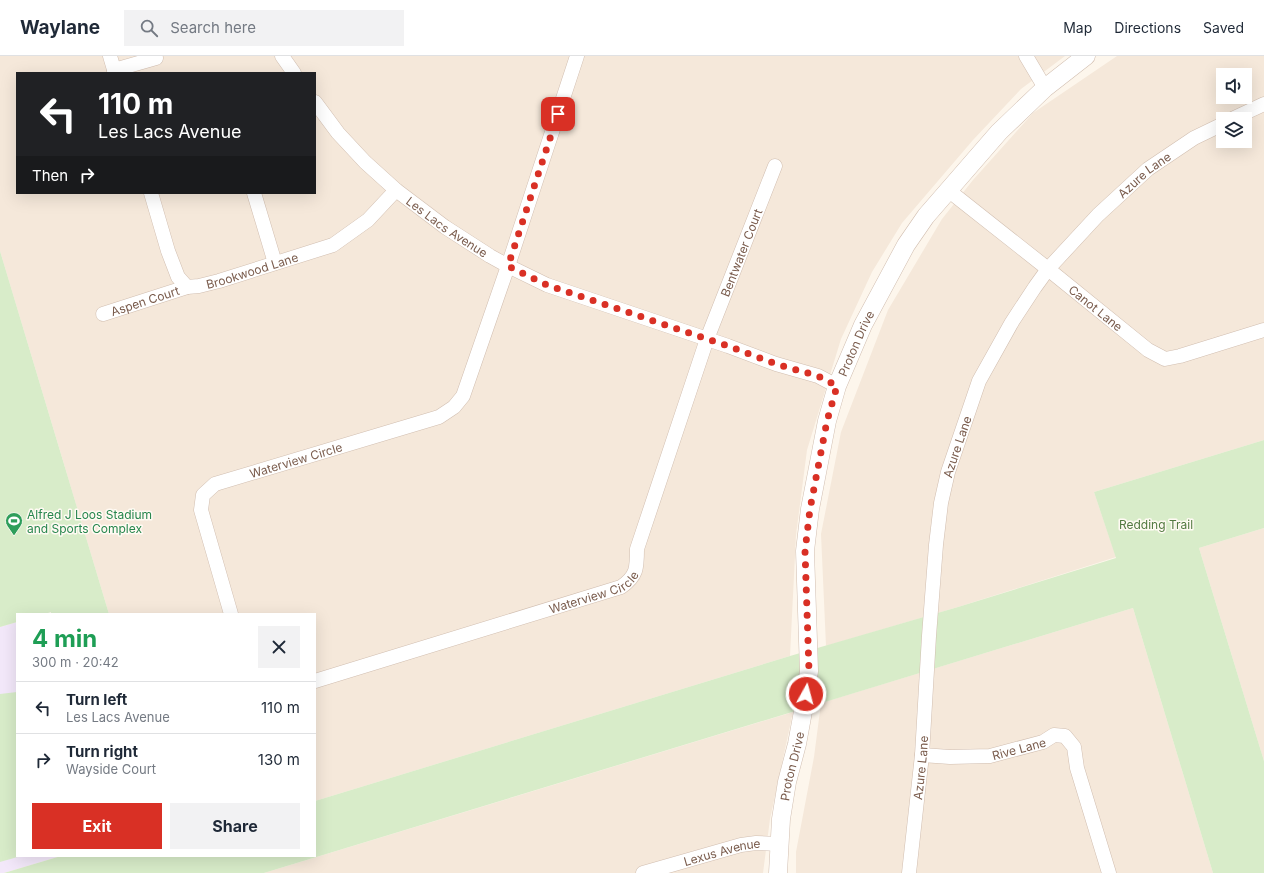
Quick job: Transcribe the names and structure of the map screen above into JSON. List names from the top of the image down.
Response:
{
  "streets": {
    "street": [
      "Azure Lane",
      "Les Lacs Avenue",
      "Bentwater Court",
      "Brookwood Lane",
      "Aspen Court",
      "Canot Lane",
      "Proton Drive",
      "Waterview Circle",
      "Rive Lane",
      "Lexus Avenue"
    ]
  },
  "crossings": [
    ["Azure Lane", "Canot Lane"],
    ["Azure Lane", "Rive Lane"],
    ["Les Lacs Avenue", "Bentwater Court"],
    ["Les Lacs Avenue", "Brookwood Lane"],
    ["Les Lacs Avenue", "Proton Drive"],
    ["Les Lacs Avenue", "Waterview Circle"],
    ["Bentwater Court", "Waterview Circle"],
    ["Brookwood Lane", "Aspen Court"],
    ["Canot Lane", "Proton Drive"],
    ["Proton Drive", "Lexus Avenue"]
  ],
  "parks": ["Redding Trail"],
  "places": {
    "sports": ["Alfred J Loos Stadium and Sports Complex"]
  },
  "page": {
    "header": "Waylane",
    "search": "Search here",
    "nav": ["Map", "Directions", "Saved"],
    "turn": ["110 m", "Les Lacs Avenue"],
    "then": "Then",
    "heading": ["4 min", "300 m · 20:42"],
    "list": [
      {
        "name": "Turn left",
        "note": "Les Lacs Avenue",
        "value": "110 m"
      },
      {
        "name": "Turn right",
        "note": "Wayside Court",
        "value": "130 m"
      }
    ],
    "buttons": ["Exit", "Share"]
  }
}
